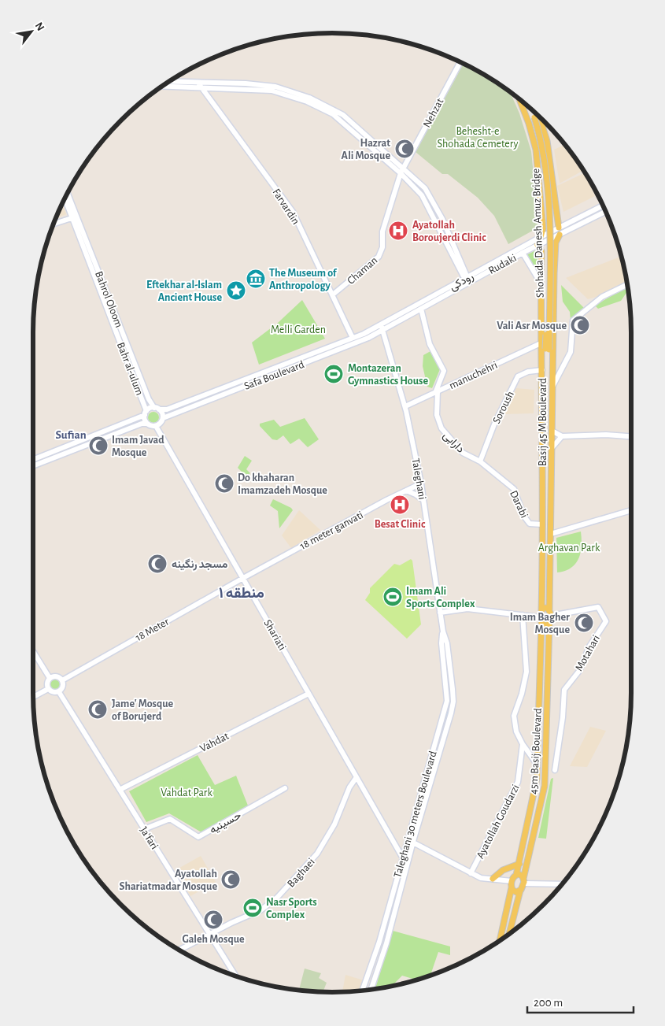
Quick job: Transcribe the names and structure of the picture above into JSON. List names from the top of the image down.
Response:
{
  "streets": {
    "main road": ["Shohada Danesh Amuz Bridge", "Basij 45 M Boulevard", "45m Basij Boulevard"],
    "street": [
      "Nehzat",
      "Farvardin",
      "Rudaki",
      "Chaman",
      "رودکی",
      "Bahrol Oloom",
      "Bahr al-ulum",
      "Safa Boulevard",
      "manuchehri",
      "Soroush",
      "دارابی",
      "Taleghani",
      "Darabi",
      "18 meter ganvati",
      "18 Meter",
      "Shariati",
      "Motahari",
      "Vahdat",
      "Taleghani 30 meters Boulevard",
      "Ayatollah Goudarzi",
      "حسینیه",
      "Ja'fari",
      "Baghaei"
    ]
  },
  "crossings": [
    ["Nehzat", "Chaman"],
    ["Farvardin", "Chaman"],
    ["Farvardin", "Safa Boulevard"],
    ["Rudaki", "رودکی"],
    ["Rudaki", "Safa Boulevard"],
    ["Rudaki", "Basij 45 M Boulevard"],
    ["Rudaki", "دارابی"],
    ["Rudaki", "Taleghani"],
    ["رودکی", "Safa Boulevard"],
    ["رودکی", "Taleghani"],
    ["Bahrol Oloom", "Bahr al-ulum"],
    ["Bahrol Oloom", "Safa Boulevard"],
    ["Bahrol Oloom", "Shariati"],
    ["Bahr al-ulum", "Safa Boulevard"],
    ["Bahr al-ulum", "Shariati"],
    ["Safa Boulevard", "Taleghani"],
    ["Safa Boulevard", "Shariati"],
    ["manuchehri", "Basij 45 M Boulevard"],
    ["manuchehri", "دارابی"],
    ["manuchehri", "Taleghani"],
    ["Soroush", "Basij 45 M Boulevard"],
    ["Soroush", "دارابی"],
    ["Soroush", "Darabi"],
    ["Basij 45 M Boulevard", "Darabi"],
    ["Basij 45 M Boulevard", "Motahari"],
    ["Basij 45 M Boulevard", "45m Basij Boulevard"],
    ["دارابی", "Darabi"],
    ["Taleghani", "18 meter ganvati"],
    ["Taleghani", "Shariati"],
    ["Taleghani", "Taleghani 30 meters Boulevard"],
    ["18 meter ganvati", "18 Meter"],
    ["18 meter ganvati", "Shariati"],
    ["18 Meter", "Shariati"],
    ["18 Meter", "Ja'fari"],
    ["Shariati", "Vahdat"],
    ["Shariati", "Taleghani 30 meters Boulevard"],
    ["Shariati", "Baghaei"],
    ["Motahari", "45m Basij Boulevard"],
    ["Vahdat", "Ja'fari"],
    ["حسینیه", "Ja'fari"],
    ["Ja'fari", "Baghaei"]
  ],
  "districts": ["Sufian", "منطقه ۱"],
  "parks": [
    "Behesht-e Shohada Cemetery",
    "Melli Garden",
    "Arghavan Park",
    "Vahdat Park"
  ],
  "places": {
    "mosque": [
      "Hazrat Ali Mosque",
      "Vali Asr Mosque",
      "Imam Javad Mosque",
      "Do khaharan Imamzadeh Mosque",
      "مسجد رنگینه",
      "Imam Bagher Mosque",
      "Jame' Mosque of Borujerd",
      "Ayatollah Shariatmadar Mosque",
      "Galeh Mosque"
    ],
    "hospital": ["Ayatollah Boroujerdi Clinic", "Besat Clinic"],
    "museum": ["The Museum of Anthropology"],
    "place": ["Eftekhar al-Islam Ancient House"],
    "sports": ["Montazeran Gymnastics House", "Imam Ali Sports Complex", "Nasr Sports Complex"]
  },
  "scale_bar": "200 m",
  "north": "top right"
}
